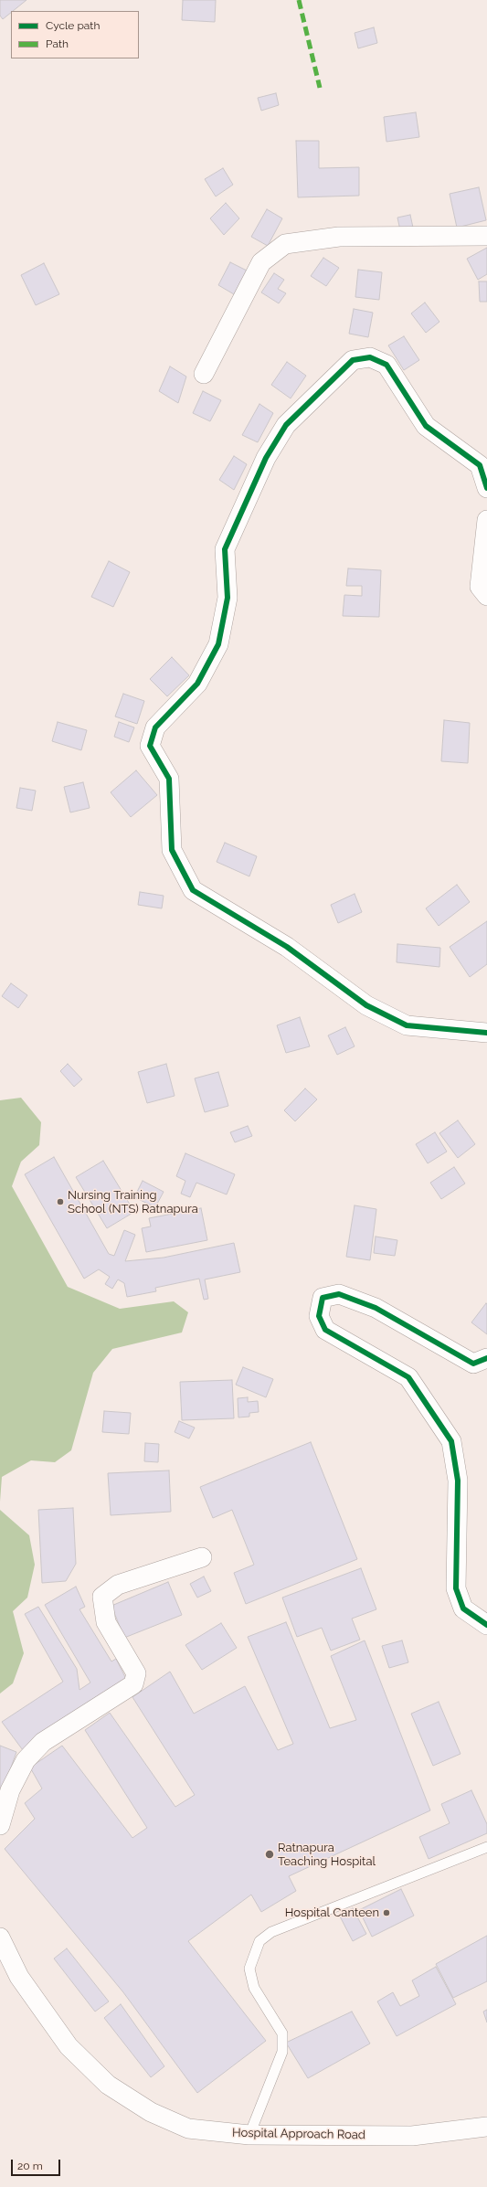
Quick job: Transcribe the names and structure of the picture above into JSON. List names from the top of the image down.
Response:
{
  "streets": {
    "street": ["Hospital Approach Road"]
  },
  "places": ["Nursing Training School (NTS) Ratnapura", "Ratnapura Teaching Hospital", "Hospital Canteen"],
  "legend": ["Cycle path", "Path"],
  "scale_bar": "20 m"
}
